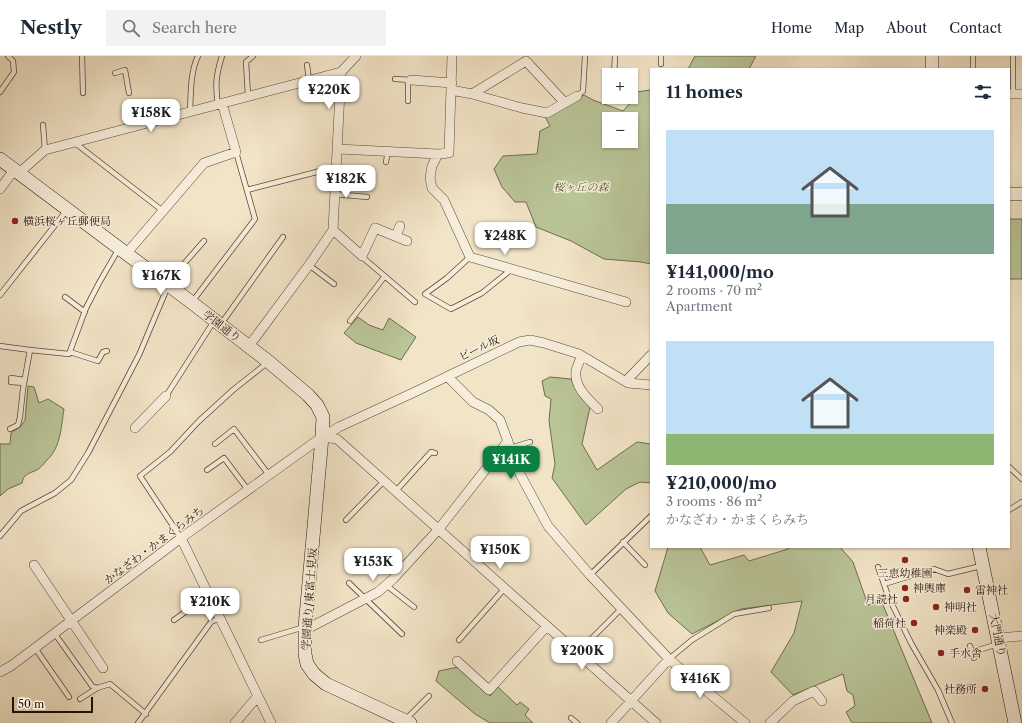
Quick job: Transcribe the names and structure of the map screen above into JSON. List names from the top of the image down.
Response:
{
  "streets": {
    "street": [
      "学園通り",
      "ビール坂",
      "かなざわ・かまくらみち",
      "学園通り/東富士見坂",
      "大門通り"
    ]
  },
  "crossings": [
    ["学園通り", "ビール坂"],
    ["学園通り", "かなざわ・かまくらみち"],
    ["学園通り", "学園通り/東富士見坂"],
    ["ビール坂", "かなざわ・かまくらみち"],
    ["ビール坂", "学園通り/東富士見坂"],
    ["かなざわ・かまくらみち", "学園通り/東富士見坂"]
  ],
  "parks": ["桜ヶ丘の森"],
  "places": [
    "横浜桜ヶ丘郵便局",
    "三恵幼稚園",
    "神輿庫",
    "雷神社",
    "月読社",
    "神明社",
    "稲荷社",
    "神楽殿",
    "手水舎",
    "社務所"
  ],
  "scale_bar": "50 m",
  "page": {
    "header": "Nestly",
    "search": "Search here",
    "nav": [
      "Home",
      "Map",
      "About",
      "Contact"
    ],
    "map_buttons": ["+", "−"],
    "heading": "11 homes",
    "price": [
      "¥220K",
      "¥158K",
      "¥182K",
      "¥248K",
      "¥167K",
      "¥141K",
      "¥150K",
      "¥153K",
      "¥210K",
      "¥200K",
      "¥416K"
    ],
    "list": [
      {
        "name": "¥141,000/mo",
        "note": "2 rooms · 70 m² · Apartment"
      },
      {
        "name": "¥210,000/mo",
        "note": "3 rooms · 86 m² · かなざわ・かまくらみち"
      }
    ],
    "scale": "50 m"
  }
}
